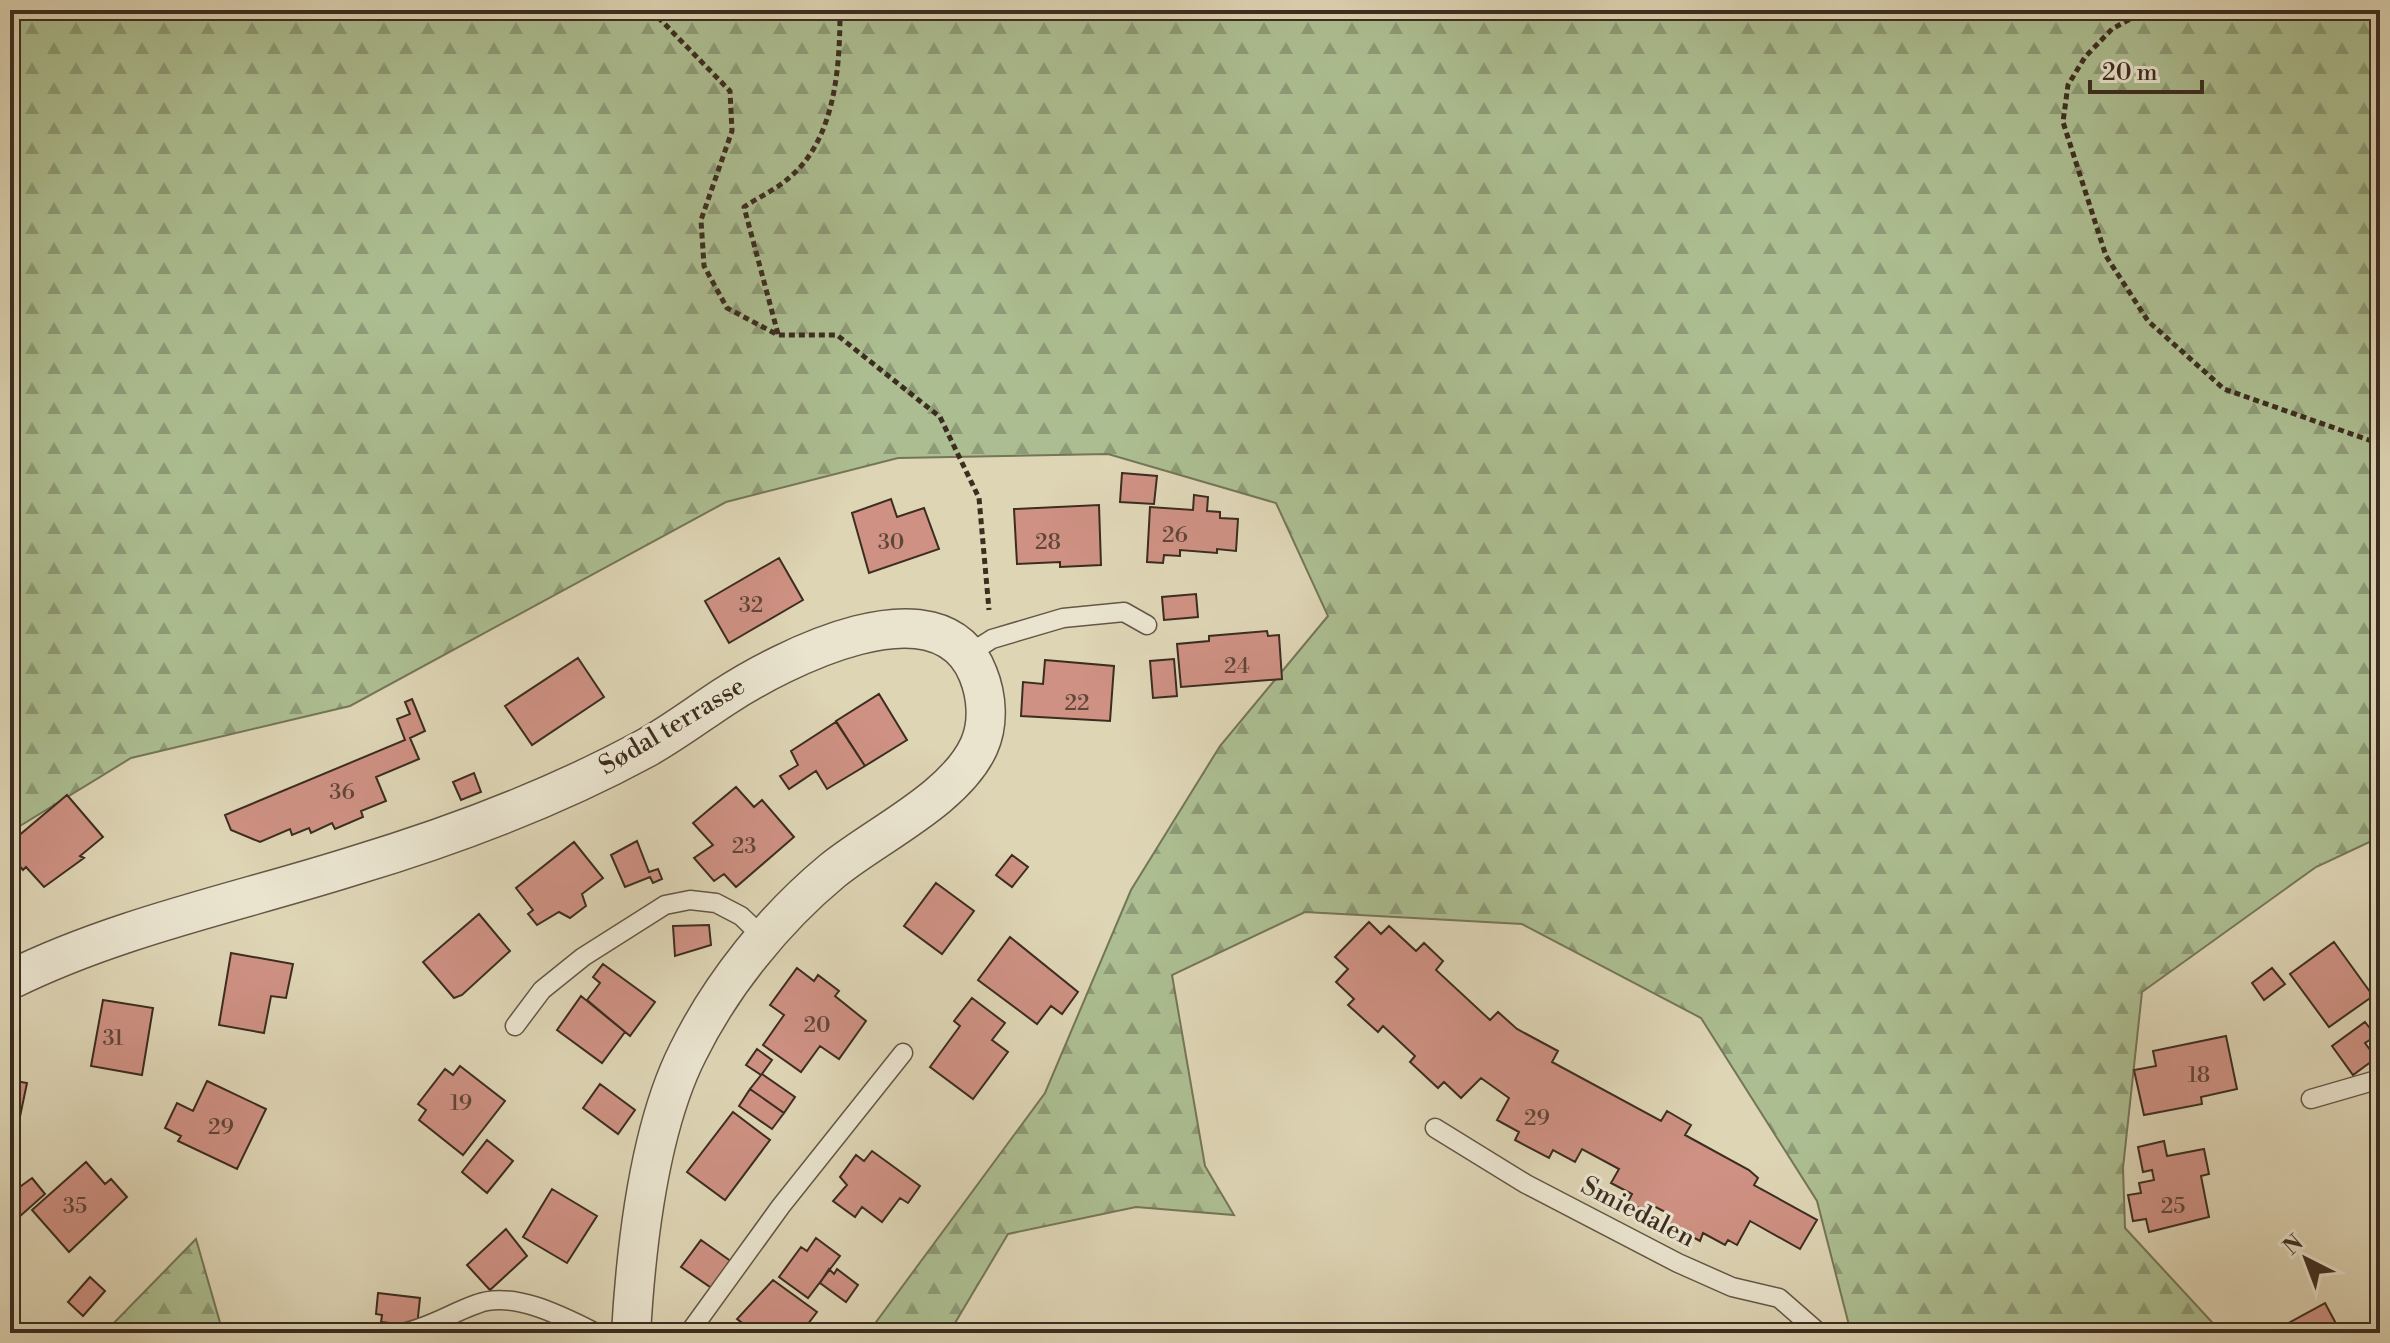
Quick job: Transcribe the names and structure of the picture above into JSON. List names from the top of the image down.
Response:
{
  "streets": {
    "street": ["Sødal terrasse"],
    "lane": ["Smiedalen"]
  },
  "house_numbers": [
    "26",
    "30",
    "28",
    "32",
    "24",
    "22",
    "36",
    "23",
    "20",
    "31",
    "18",
    "19",
    "29",
    "29",
    "35",
    "25"
  ],
  "scale_bar": "20 m",
  "north": "top left"
}
